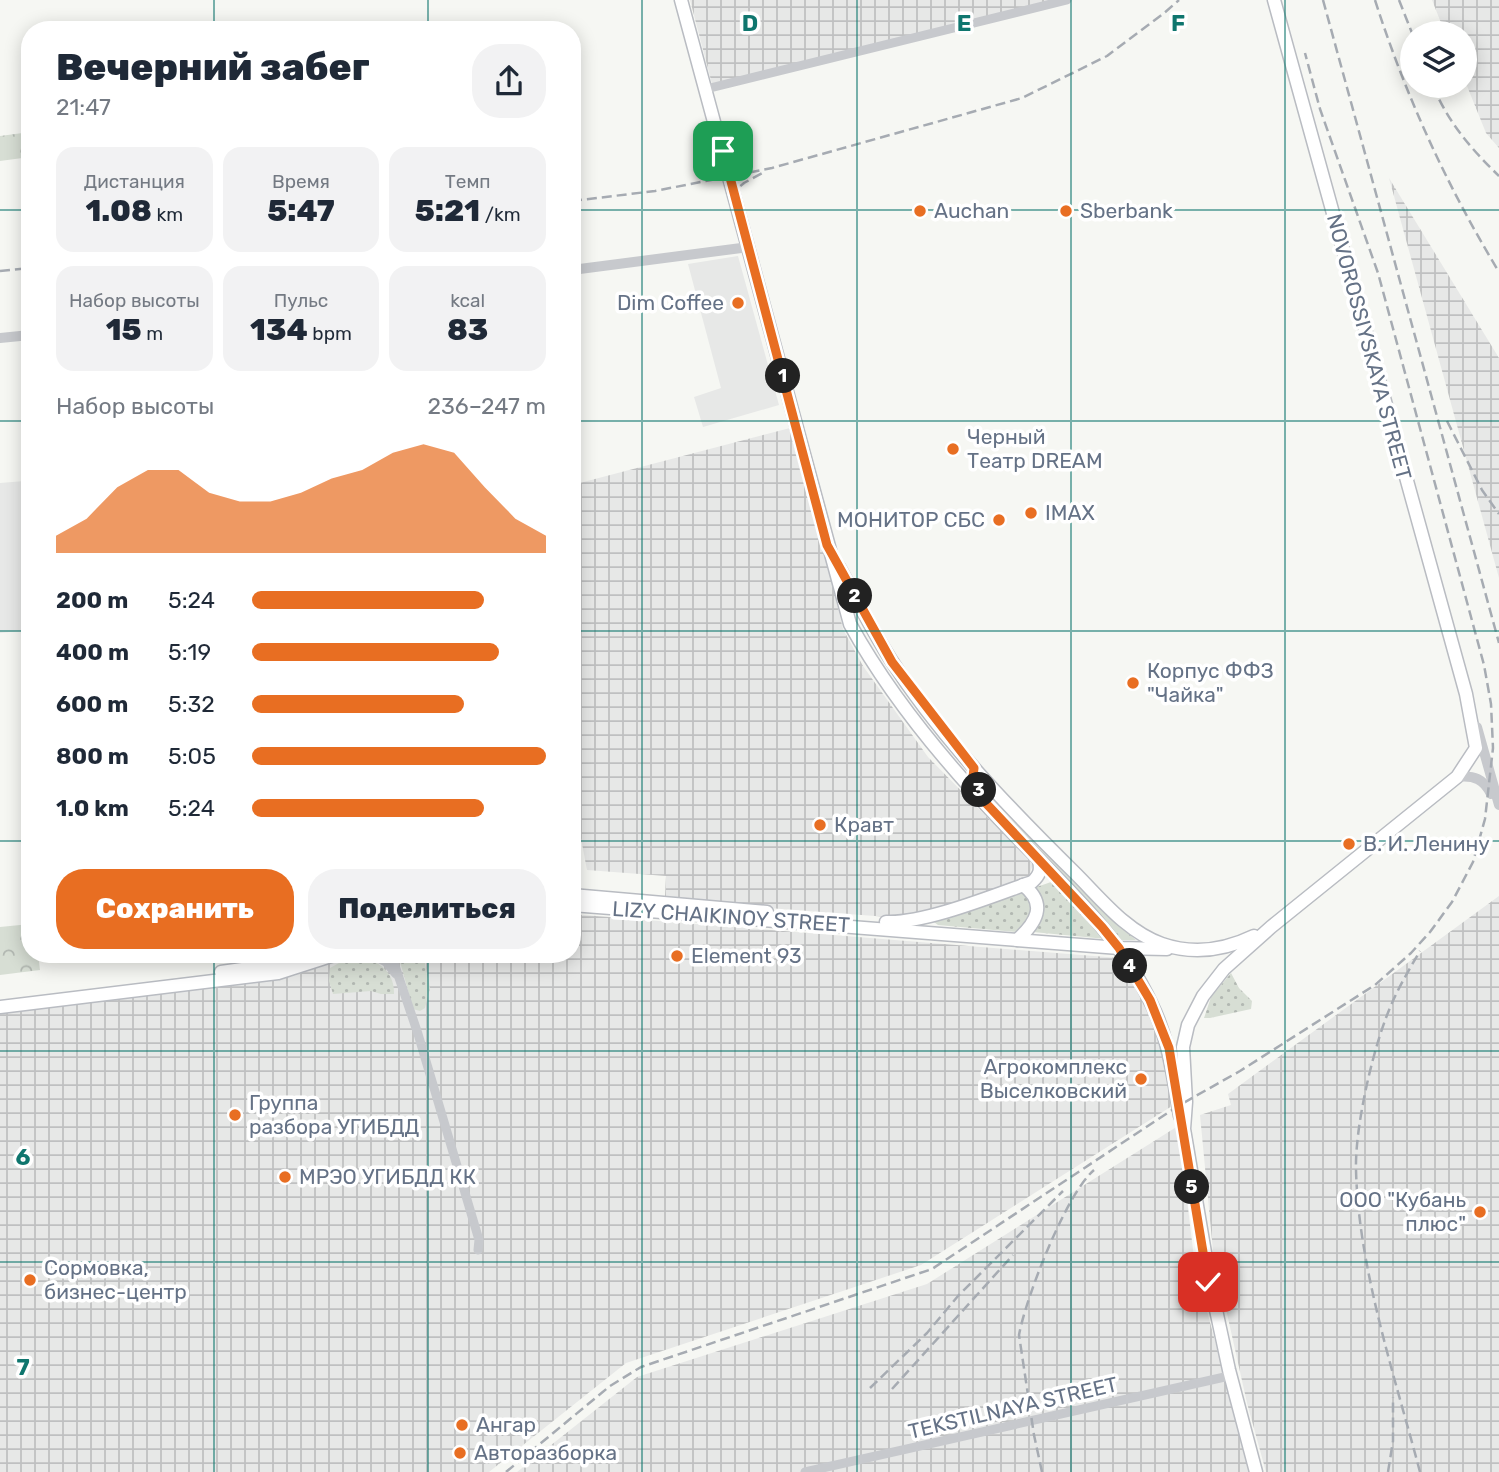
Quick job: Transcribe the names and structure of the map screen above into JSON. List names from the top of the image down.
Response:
{
  "streets": {
    "main road": ["NOVOROSSIYSKAYA STREET", "LIZY CHAIKINOY STREET"],
    "street": ["TEKSTILNAYA STREET"]
  },
  "places": [
    "Auchan",
    "Sberbank",
    "Dim Coffee",
    "Черный Театр DREAM",
    "IMAX",
    "МОНИТОР СБС",
    "Корпус ФФЗ \"Чайка\"",
    "Кравт",
    "В. И. Ленину",
    "Element 93",
    "Агрокомплекс Выселковский",
    "Группа разбора УГИБДД",
    "МРЭО УГИБДД КК",
    "ООО \"Кубань плюс\"",
    "Сормовка, бизнес-центр",
    "Ангар",
    "Авторазборка"
  ],
  "page": {
    "heading": ["Вечерний забег", "21:47"],
    "stats": [
      ["Дистанция", "1.08 km"],
      ["Время", "5:47"],
      ["Темп", "5:21 /km"],
      ["Набор высоты", "15 m"],
      ["Пульс", "134 bpm"],
      ["kcal", "83"]
    ],
    "pins": [
      "1",
      "2",
      "3",
      "4",
      "5"
    ],
    "chart": ["Набор высоты", "236–247 m"],
    "list": [
      {
        "name": "200 m",
        "note": "5:24"
      },
      {
        "name": "400 m",
        "note": "5:19"
      },
      {
        "name": "600 m",
        "note": "5:32"
      },
      {
        "name": "800 m",
        "note": "5:05"
      },
      {
        "name": "1.0 km",
        "note": "5:24"
      }
    ],
    "buttons": ["Сохранить", "Поделиться"]
  },
  "grid": {
    "columns": ["D", "E", "F"],
    "rows": ["6", "7"]
  }
}
